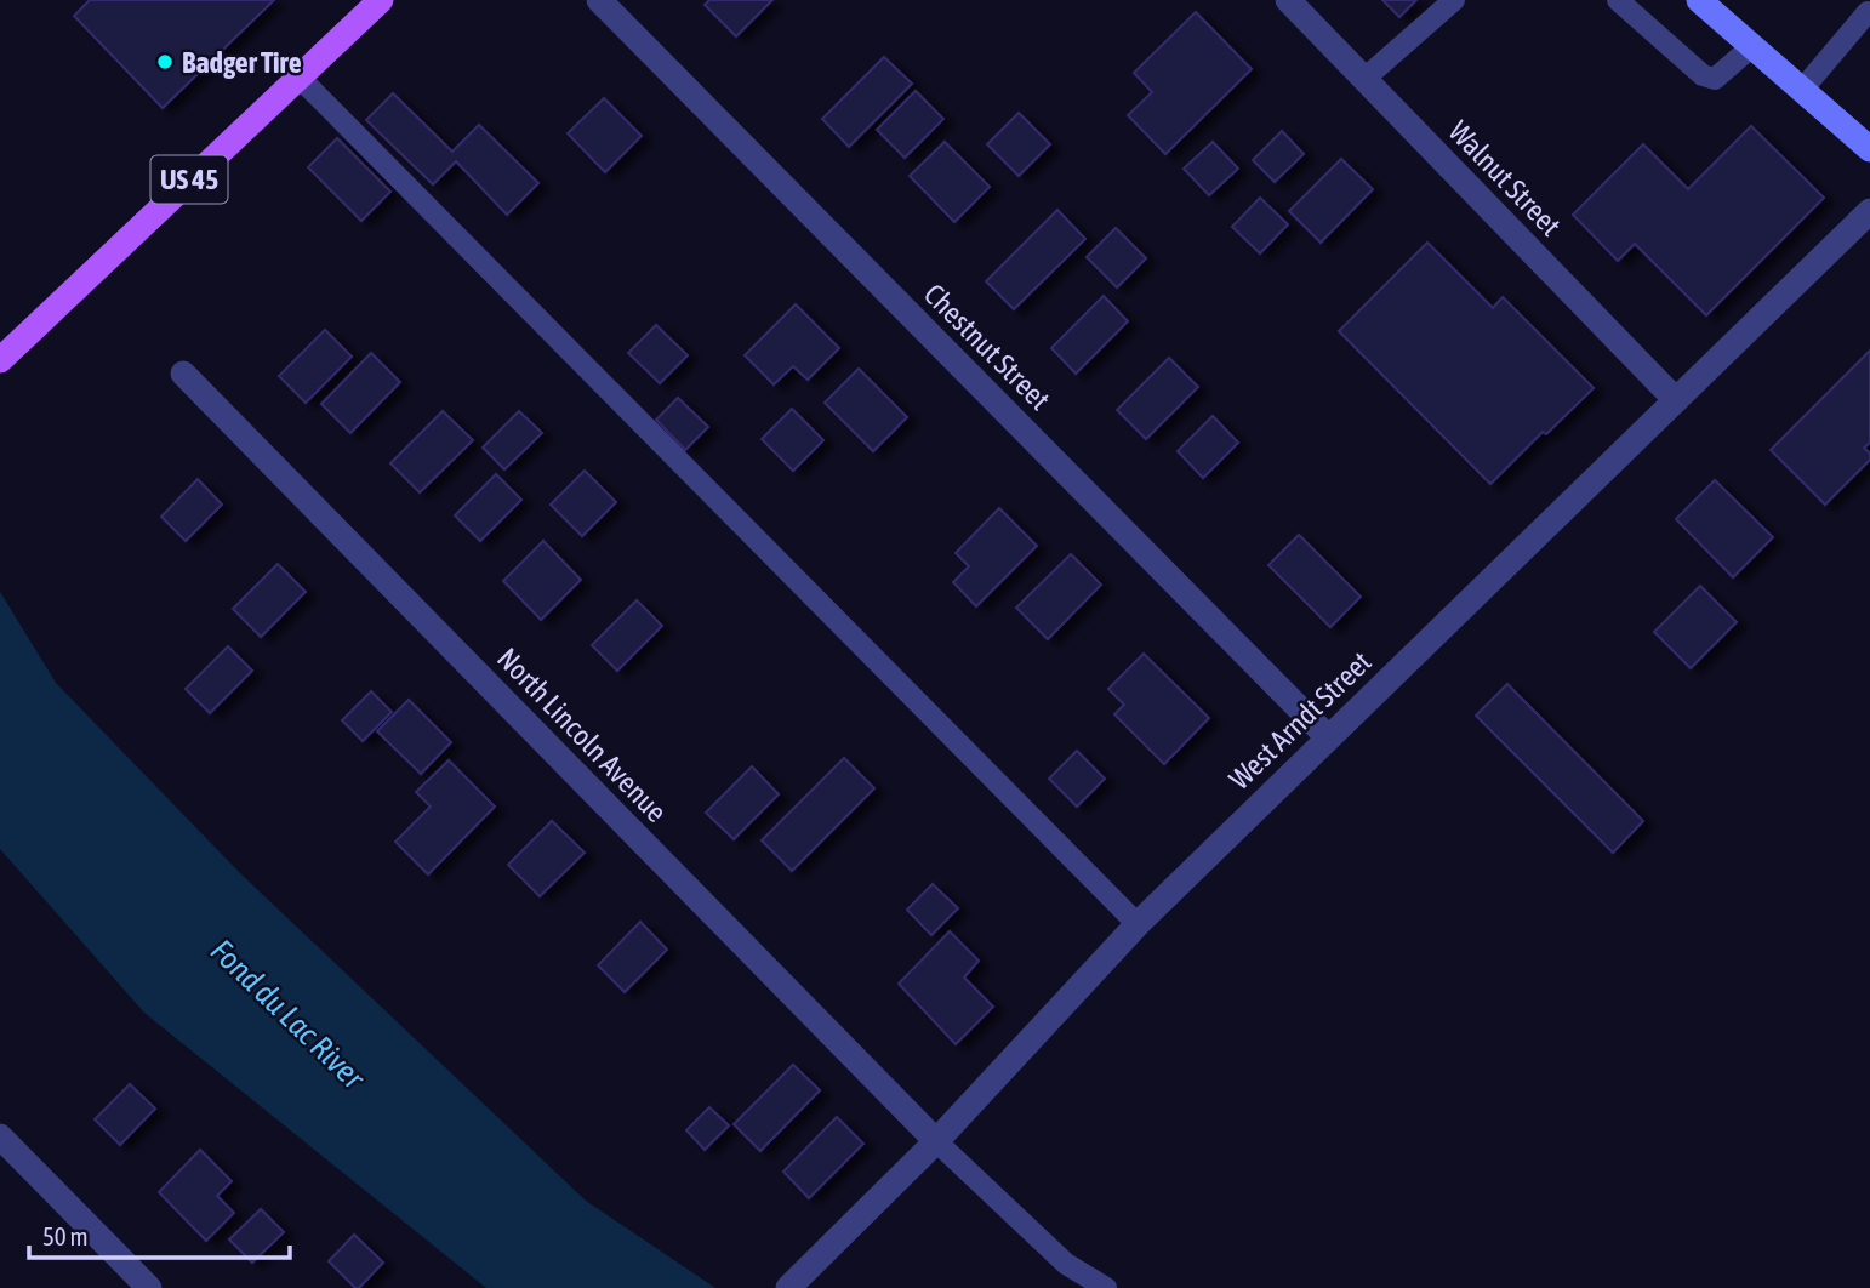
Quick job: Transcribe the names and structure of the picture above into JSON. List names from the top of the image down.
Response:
{
  "streets": {
    "main road": ["US 45"],
    "street": [
      "Walnut Street",
      "Chestnut Street",
      "West Arndt Street",
      "North Lincoln Avenue"
    ]
  },
  "crossings": [
    ["Walnut Street", "West Arndt Street"],
    ["Chestnut Street", "West Arndt Street"],
    ["West Arndt Street", "North Lincoln Avenue"]
  ],
  "water": ["Fond du Lac River"],
  "places": ["Badger Tire"],
  "scale_bar": "50 m"
}
